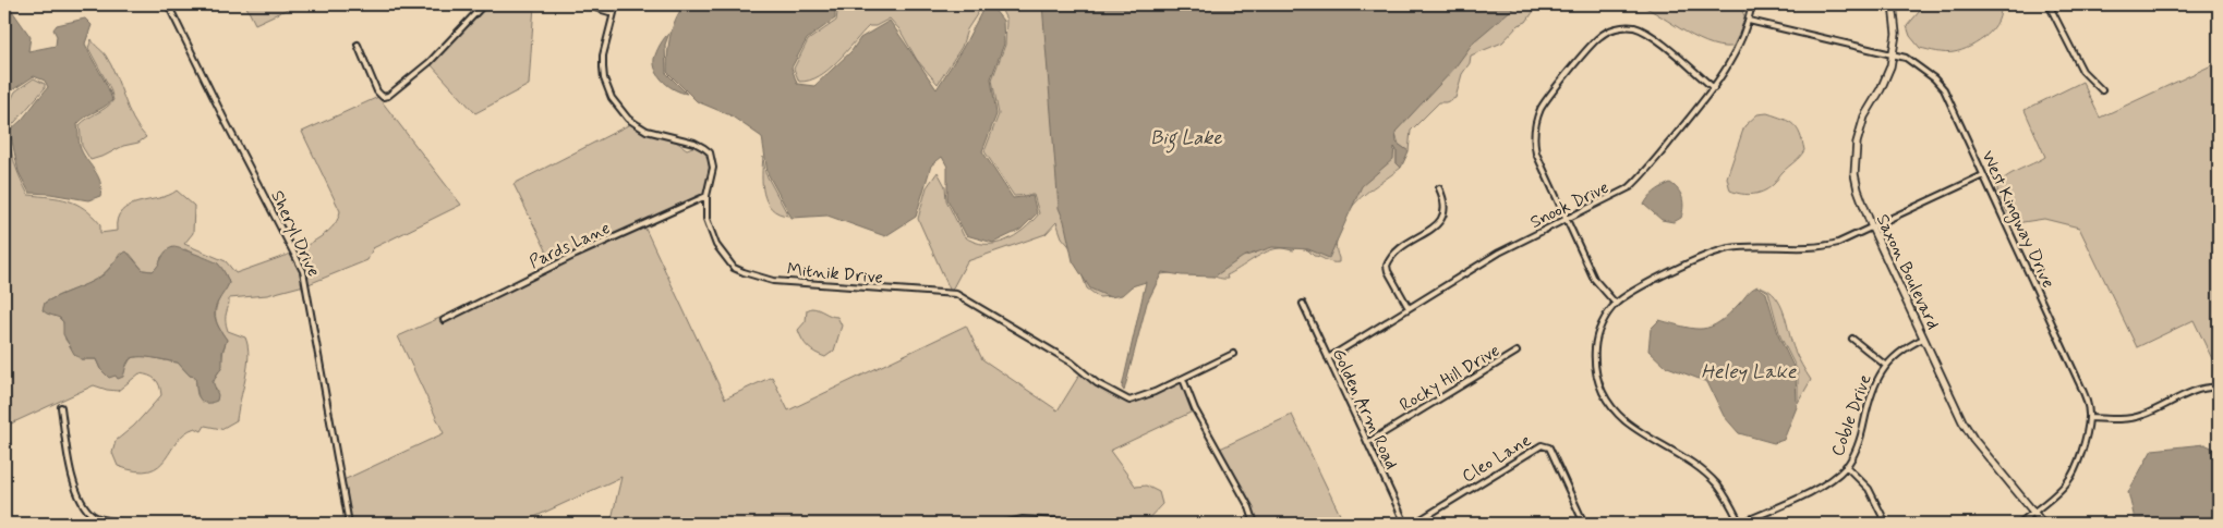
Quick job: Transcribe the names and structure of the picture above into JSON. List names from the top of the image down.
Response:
{
  "streets": {
    "main road": ["Saxon Boulevard"],
    "street": [
      "Snook Drive",
      "West Kingway Drive",
      "Sheryl Drive",
      "Pards Lane",
      "Mitnik Drive",
      "Rocky Hill Drive",
      "Golden Arm Road",
      "Coble Drive",
      "Cleo Lane"
    ]
  },
  "crossings": [
    ["Snook Drive", "West Kingway Drive"],
    ["Snook Drive", "Golden Arm Road"],
    ["West Kingway Drive", "Saxon Boulevard"],
    ["Pards Lane", "Mitnik Drive"],
    ["Saxon Boulevard", "Coble Drive"],
    ["Rocky Hill Drive", "Golden Arm Road"]
  ],
  "water": ["Big Lake", "Heley Lake"]
}
